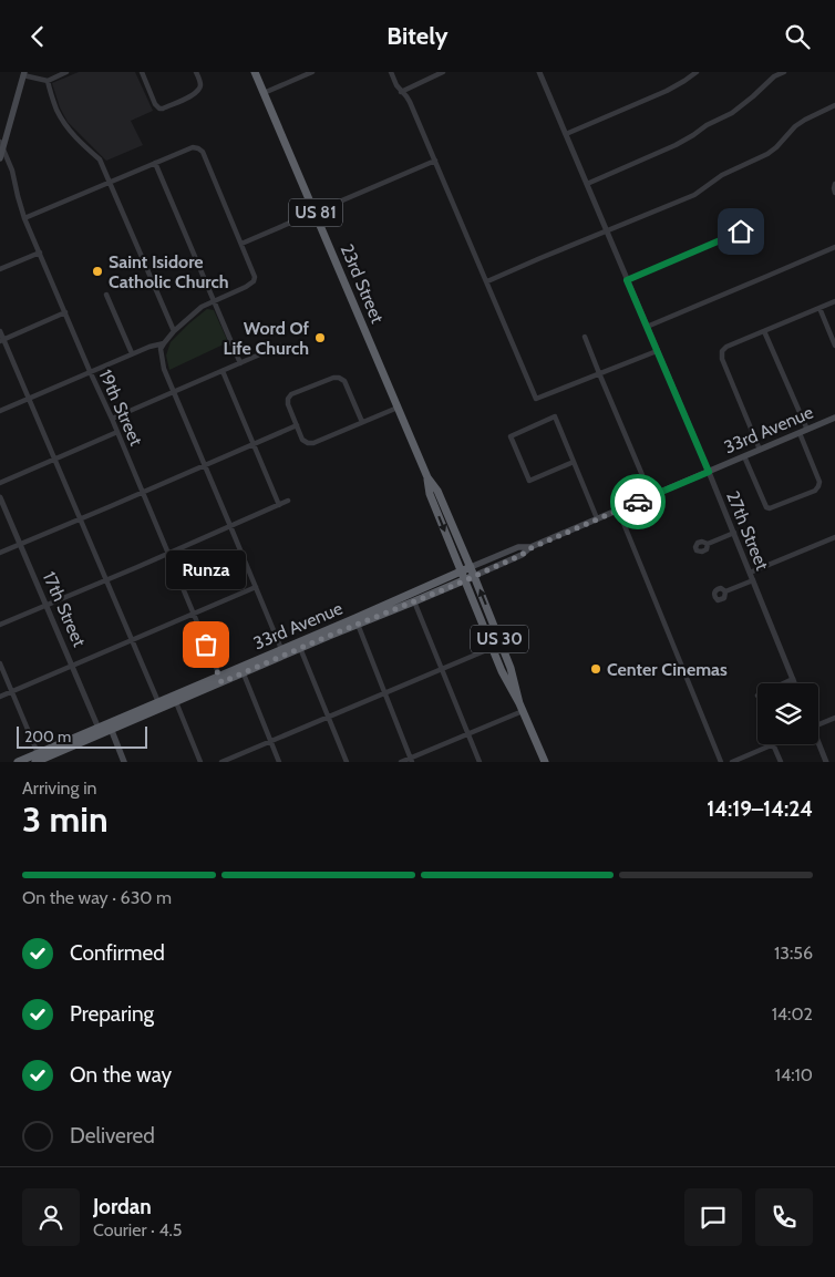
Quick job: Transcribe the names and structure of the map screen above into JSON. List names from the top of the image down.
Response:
{
  "streets": {
    "highway": [
      "US 81",
      "23rd Street",
      "33rd Avenue",
      "US 30"
    ],
    "street": ["19th Street", "27th Street", "17th Street"]
  },
  "crossings": [
    ["23rd Street", "33rd Avenue"],
    ["19th Street", "33rd Avenue"],
    ["33rd Avenue", "27th Street"],
    ["33rd Avenue", "17th Street"]
  ],
  "places": [
    "Saint Isidore Catholic Church",
    "Word Of Life Church",
    "Runza",
    "Center Cinemas"
  ],
  "scale_bar": "200 m",
  "page": {
    "header": "Bitely",
    "bubble": "Runza",
    "scale": "200 m",
    "heading": ["3 min", "Arriving in", "14:19–14:24"],
    "panel": ["Jordan", "Courier · 4.5"],
    "bar": "On the way · 630 m",
    "list": [
      ["Confirmed", "13:56"],
      ["Preparing", "14:02"],
      ["On the way", "14:10"],
      "Delivered"
    ]
  }
}
